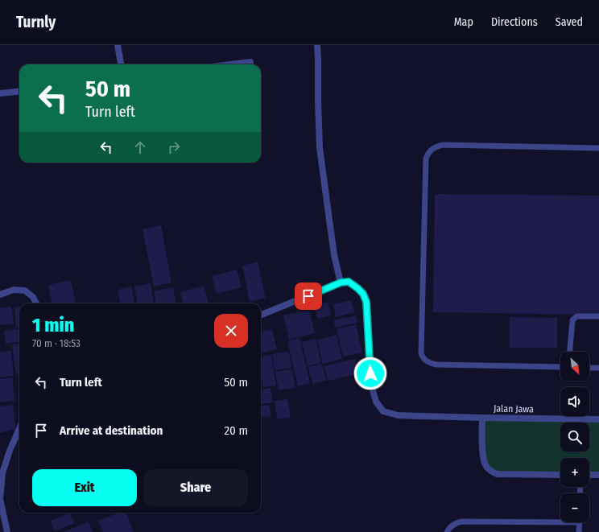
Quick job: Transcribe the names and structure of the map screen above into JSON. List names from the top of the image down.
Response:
{
  "streets": {
    "street": ["Jalan Jawa"]
  },
  "north": "bottom right",
  "page": {
    "header": "Turnly",
    "nav": ["Map", "Directions", "Saved"],
    "turn": ["50 m", "Turn left"],
    "heading": ["1 min", "70 m · 18:53"],
    "map_buttons": ["+", "−"],
    "list": [
      {
        "name": "Turn left",
        "value": "50 m"
      },
      {
        "name": "Arrive at destination",
        "value": "20 m"
      }
    ],
    "buttons": ["Exit", "Share"]
  }
}
